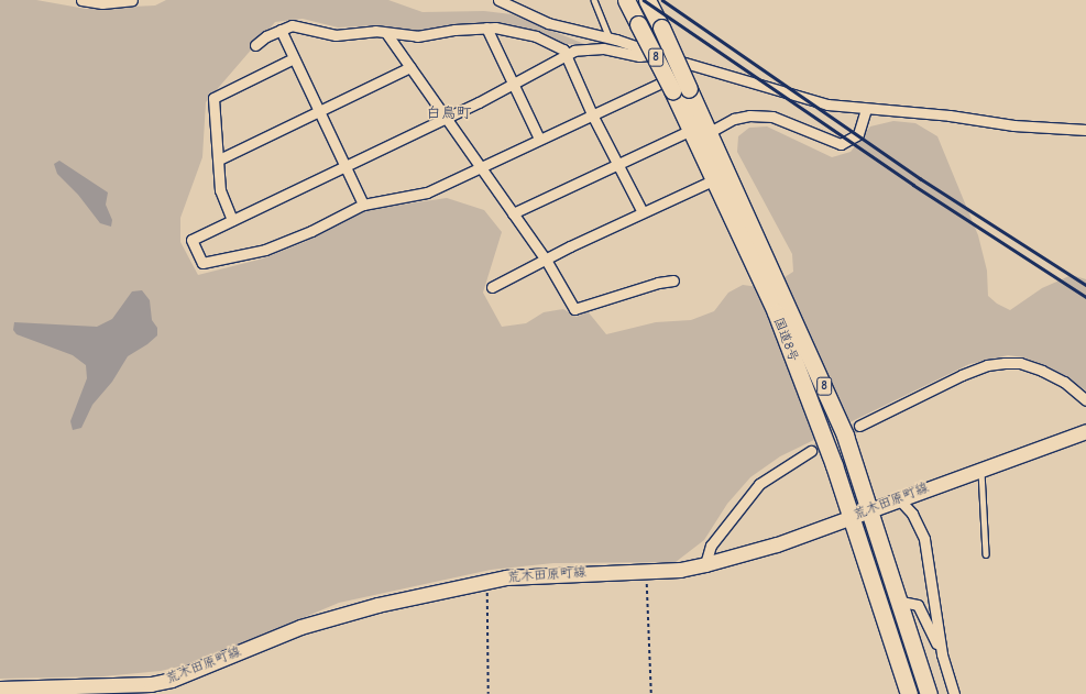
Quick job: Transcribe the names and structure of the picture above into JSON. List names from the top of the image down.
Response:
{
  "streets": {
    "highway": ["8", "国道8号"],
    "main road": ["荒木田原町線"]
  },
  "crossings": [
    ["国道8号", "荒木田原町線"]
  ],
  "districts": ["白鳥町"]
}
